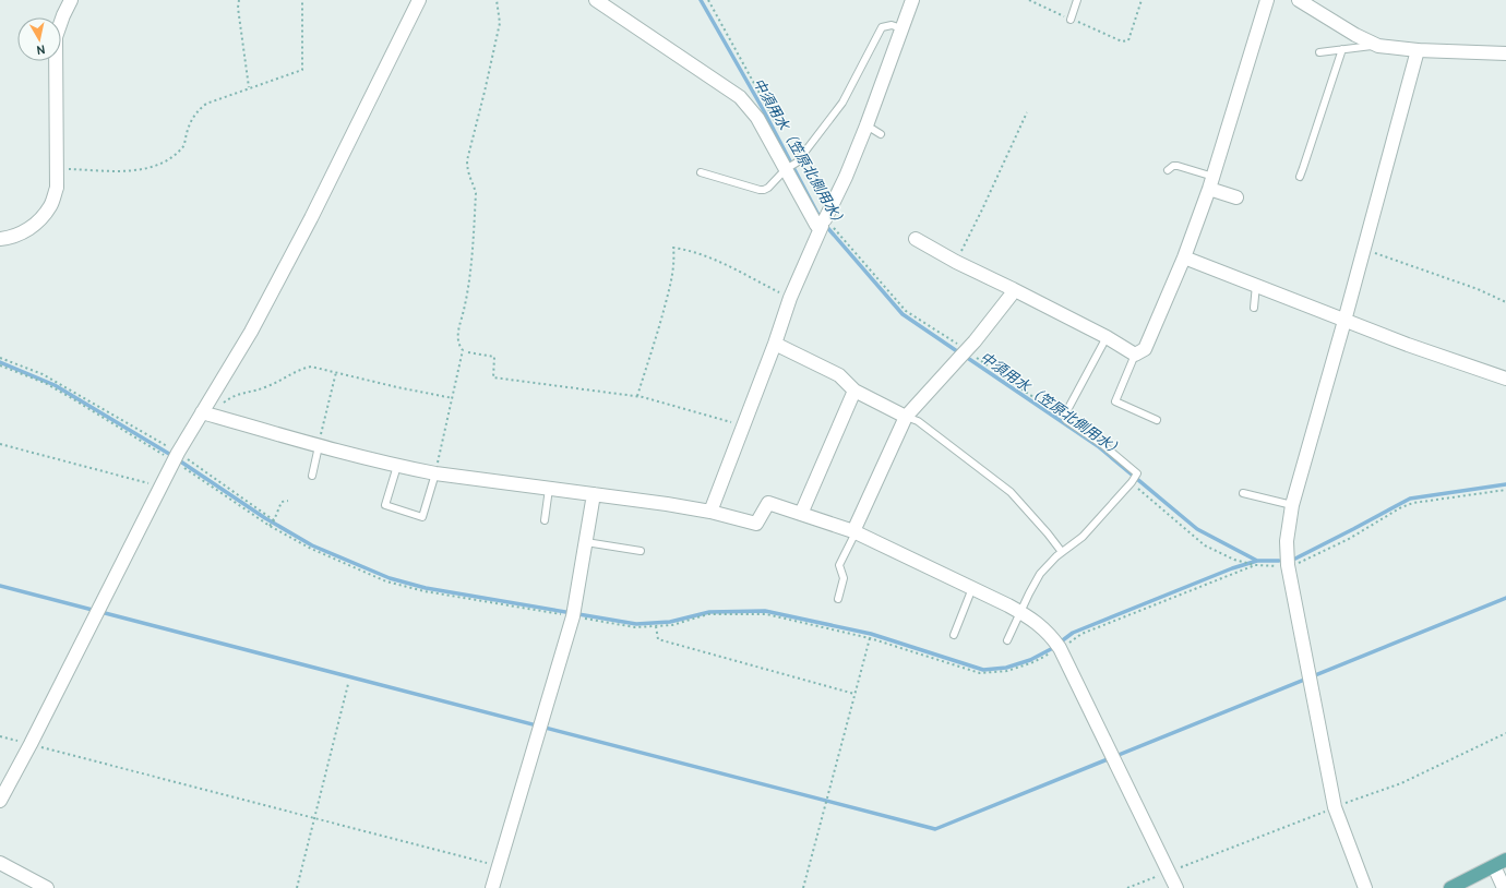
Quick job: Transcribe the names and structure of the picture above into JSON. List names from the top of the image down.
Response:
{
  "water": ["中須用水（笠原北側用水）"],
  "north": "bottom"
}
